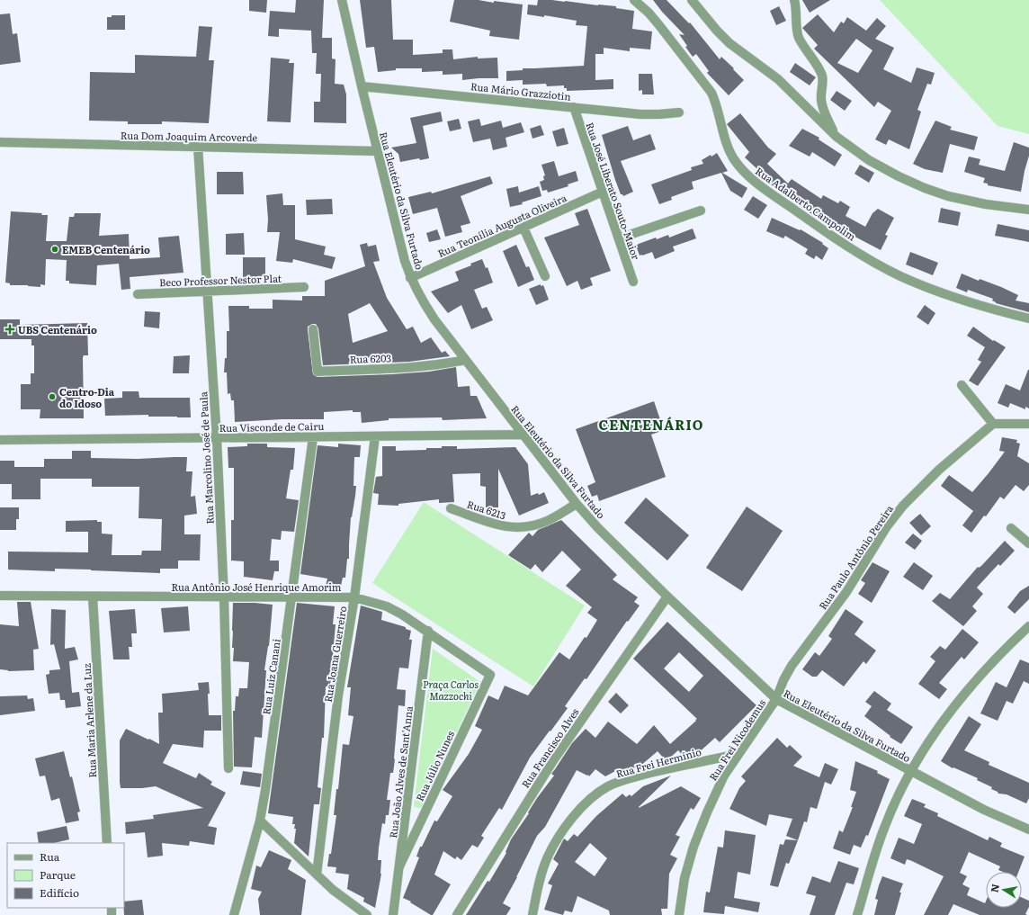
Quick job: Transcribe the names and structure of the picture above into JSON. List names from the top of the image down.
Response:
{
  "streets": {
    "street": [
      "Rua Mário Grazziotin",
      "Rua Dom Joaquim Arcoverde",
      "Rua José Liberato Souto-Maior",
      "Rua Eleutério da Silva Furtado",
      "Rua Adalberto Campolim",
      "Rua Teonília Augusta Oliveira",
      "Beco Professor Nestor Plat",
      "Rua 6203",
      "Rua Visconde de Cairu",
      "Rua Marcolino José de Paula",
      "Rua 6213",
      "Rua Paulo Antônio Pereira",
      "Rua Antônio José Henrique Amorim",
      "Rua Joana Guerreiro",
      "Rua Luiz Canani",
      "Rua Maria Arlene da Luz",
      "Rua Frei Nicodemus",
      "Rua Francisco Alves",
      "Rua Frei Hermínio",
      "Rua Júlio Nunes",
      "Rua João Alves de Sant'Anna"
    ]
  },
  "crossings": [
    ["Rua Mário Grazziotin", "Rua José Liberato Souto-Maior"],
    ["Rua Mário Grazziotin", "Rua Eleutério da Silva Furtado"],
    ["Rua Dom Joaquim Arcoverde", "Rua Eleutério da Silva Furtado"],
    ["Rua Dom Joaquim Arcoverde", "Rua Marcolino José de Paula"],
    ["Rua José Liberato Souto-Maior", "Rua Teonília Augusta Oliveira"],
    ["Rua Eleutério da Silva Furtado", "Rua Teonília Augusta Oliveira"],
    ["Rua Eleutério da Silva Furtado", "Rua 6203"],
    ["Rua Eleutério da Silva Furtado", "Rua Visconde de Cairu"],
    ["Rua Eleutério da Silva Furtado", "Rua 6213"],
    ["Rua Eleutério da Silva Furtado", "Rua Paulo Antônio Pereira"],
    ["Rua Eleutério da Silva Furtado", "Rua Frei Nicodemus"],
    ["Rua Eleutério da Silva Furtado", "Rua Francisco Alves"],
    ["Beco Professor Nestor Plat", "Rua Marcolino José de Paula"],
    ["Rua Visconde de Cairu", "Rua Marcolino José de Paula"],
    ["Rua Visconde de Cairu", "Rua Joana Guerreiro"],
    ["Rua Visconde de Cairu", "Rua Luiz Canani"],
    ["Rua Marcolino José de Paula", "Rua Antônio José Henrique Amorim"],
    ["Rua Paulo Antônio Pereira", "Rua Frei Nicodemus"],
    ["Rua Antônio José Henrique Amorim", "Rua Joana Guerreiro"],
    ["Rua Antônio José Henrique Amorim", "Rua Luiz Canani"],
    ["Rua Antônio José Henrique Amorim", "Rua Maria Arlene da Luz"],
    ["Rua Antônio José Henrique Amorim", "Rua Júlio Nunes"],
    ["Rua Antônio José Henrique Amorim", "Rua João Alves de Sant'Anna"],
    ["Rua Frei Nicodemus", "Rua Frei Hermínio"],
    ["Rua Júlio Nunes", "Rua João Alves de Sant'Anna"]
  ],
  "districts": ["CENTENÁRIO"],
  "parks": ["Praça Carlos Mazzochi"],
  "places": {
    "other": ["EMEB Centenário", "Centro-Dia do Idoso"],
    "health": ["UBS Centenário"]
  },
  "legend": ["Rua", "Parque", "Edifício"],
  "north": "left"
}
